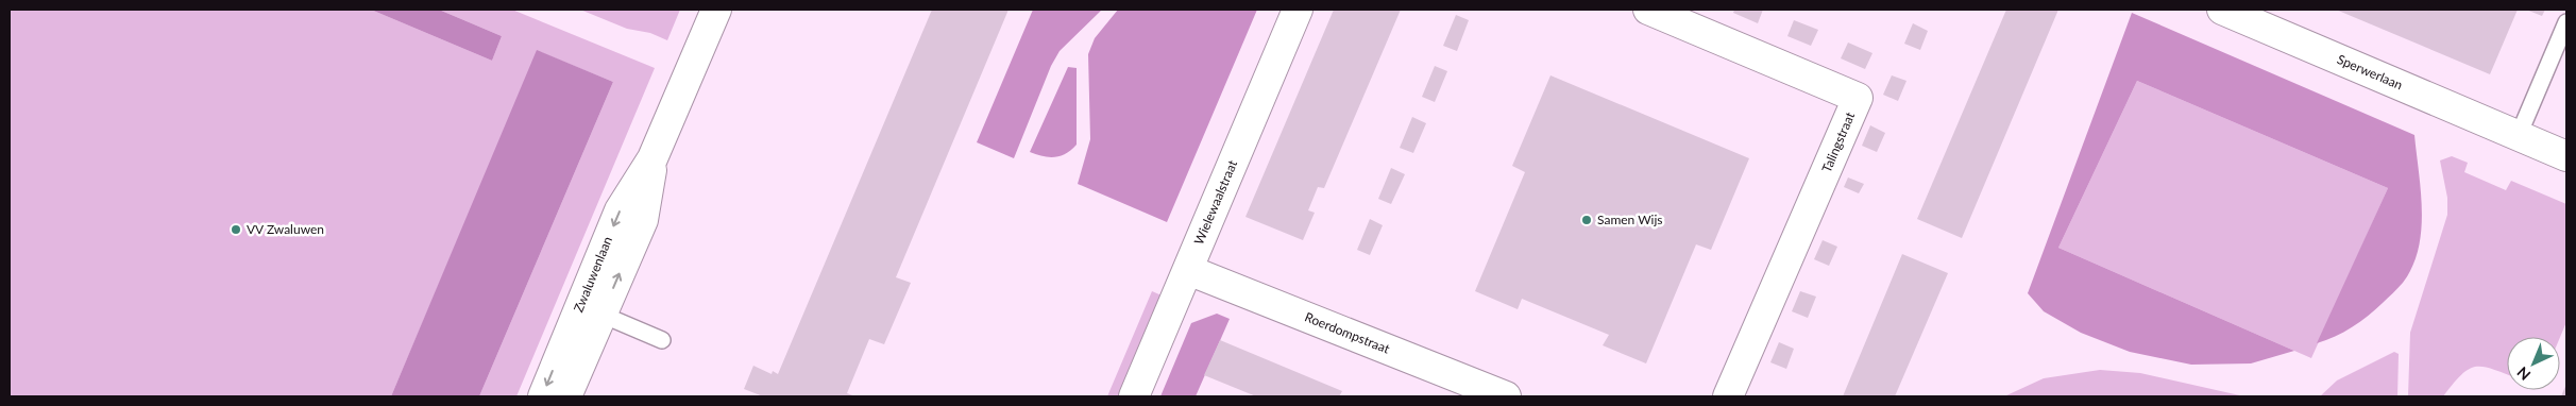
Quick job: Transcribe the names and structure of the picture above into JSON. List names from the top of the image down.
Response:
{
  "streets": {
    "street": [
      "Sperwerlaan",
      "Talingstraat",
      "Wielewaalstraat",
      "Zwaluwenlaan",
      "Roerdompstraat"
    ]
  },
  "crossings": [
    ["Wielewaalstraat", "Roerdompstraat"]
  ],
  "places": ["Samen Wijs", "VV Zwaluwen"],
  "north": "bottom left"
}
